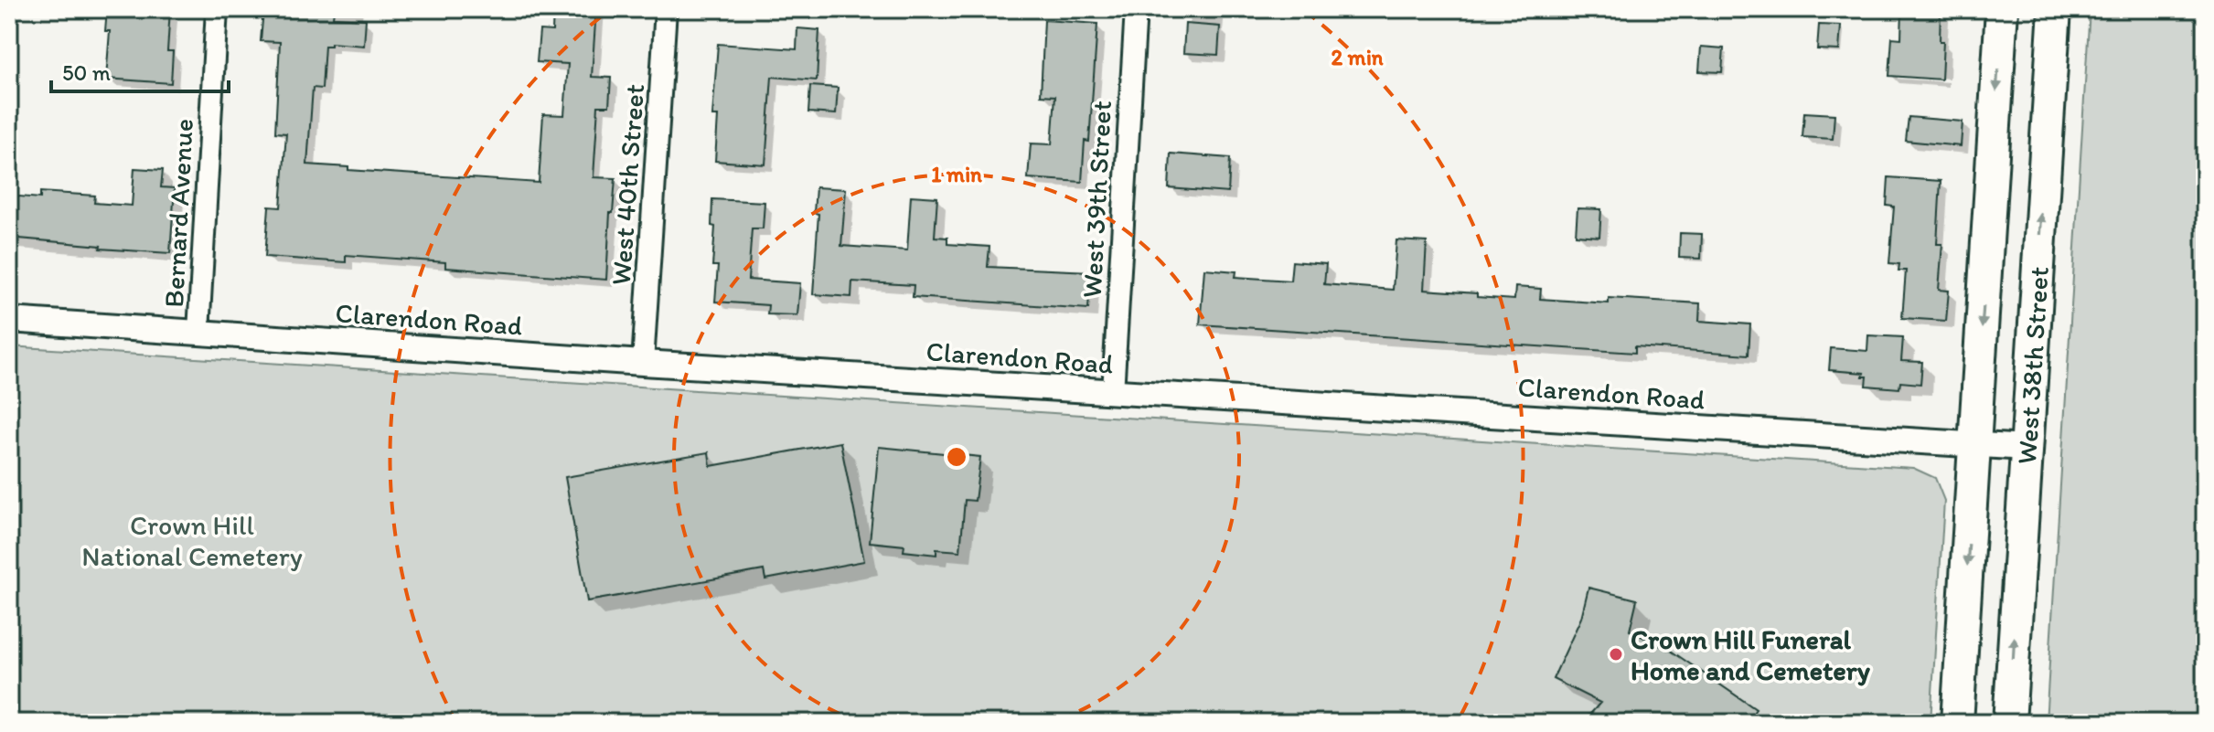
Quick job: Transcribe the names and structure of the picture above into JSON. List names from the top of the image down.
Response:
{
  "streets": {
    "main road": ["West 38th Street"],
    "street": [
      "West 40th Street",
      "West 39th Street",
      "Bernard Avenue",
      "Clarendon Road"
    ]
  },
  "crossings": [
    ["West 40th Street", "Clarendon Road"],
    ["West 39th Street", "Clarendon Road"],
    ["Bernard Avenue", "Clarendon Road"],
    ["Clarendon Road", "West 38th Street"]
  ],
  "parks": ["Crown Hill National Cemetery"],
  "places": ["Crown Hill Funeral Home and Cemetery"],
  "scale_bar": "50 m",
  "rings": ["2 min", "1 min"]
}
